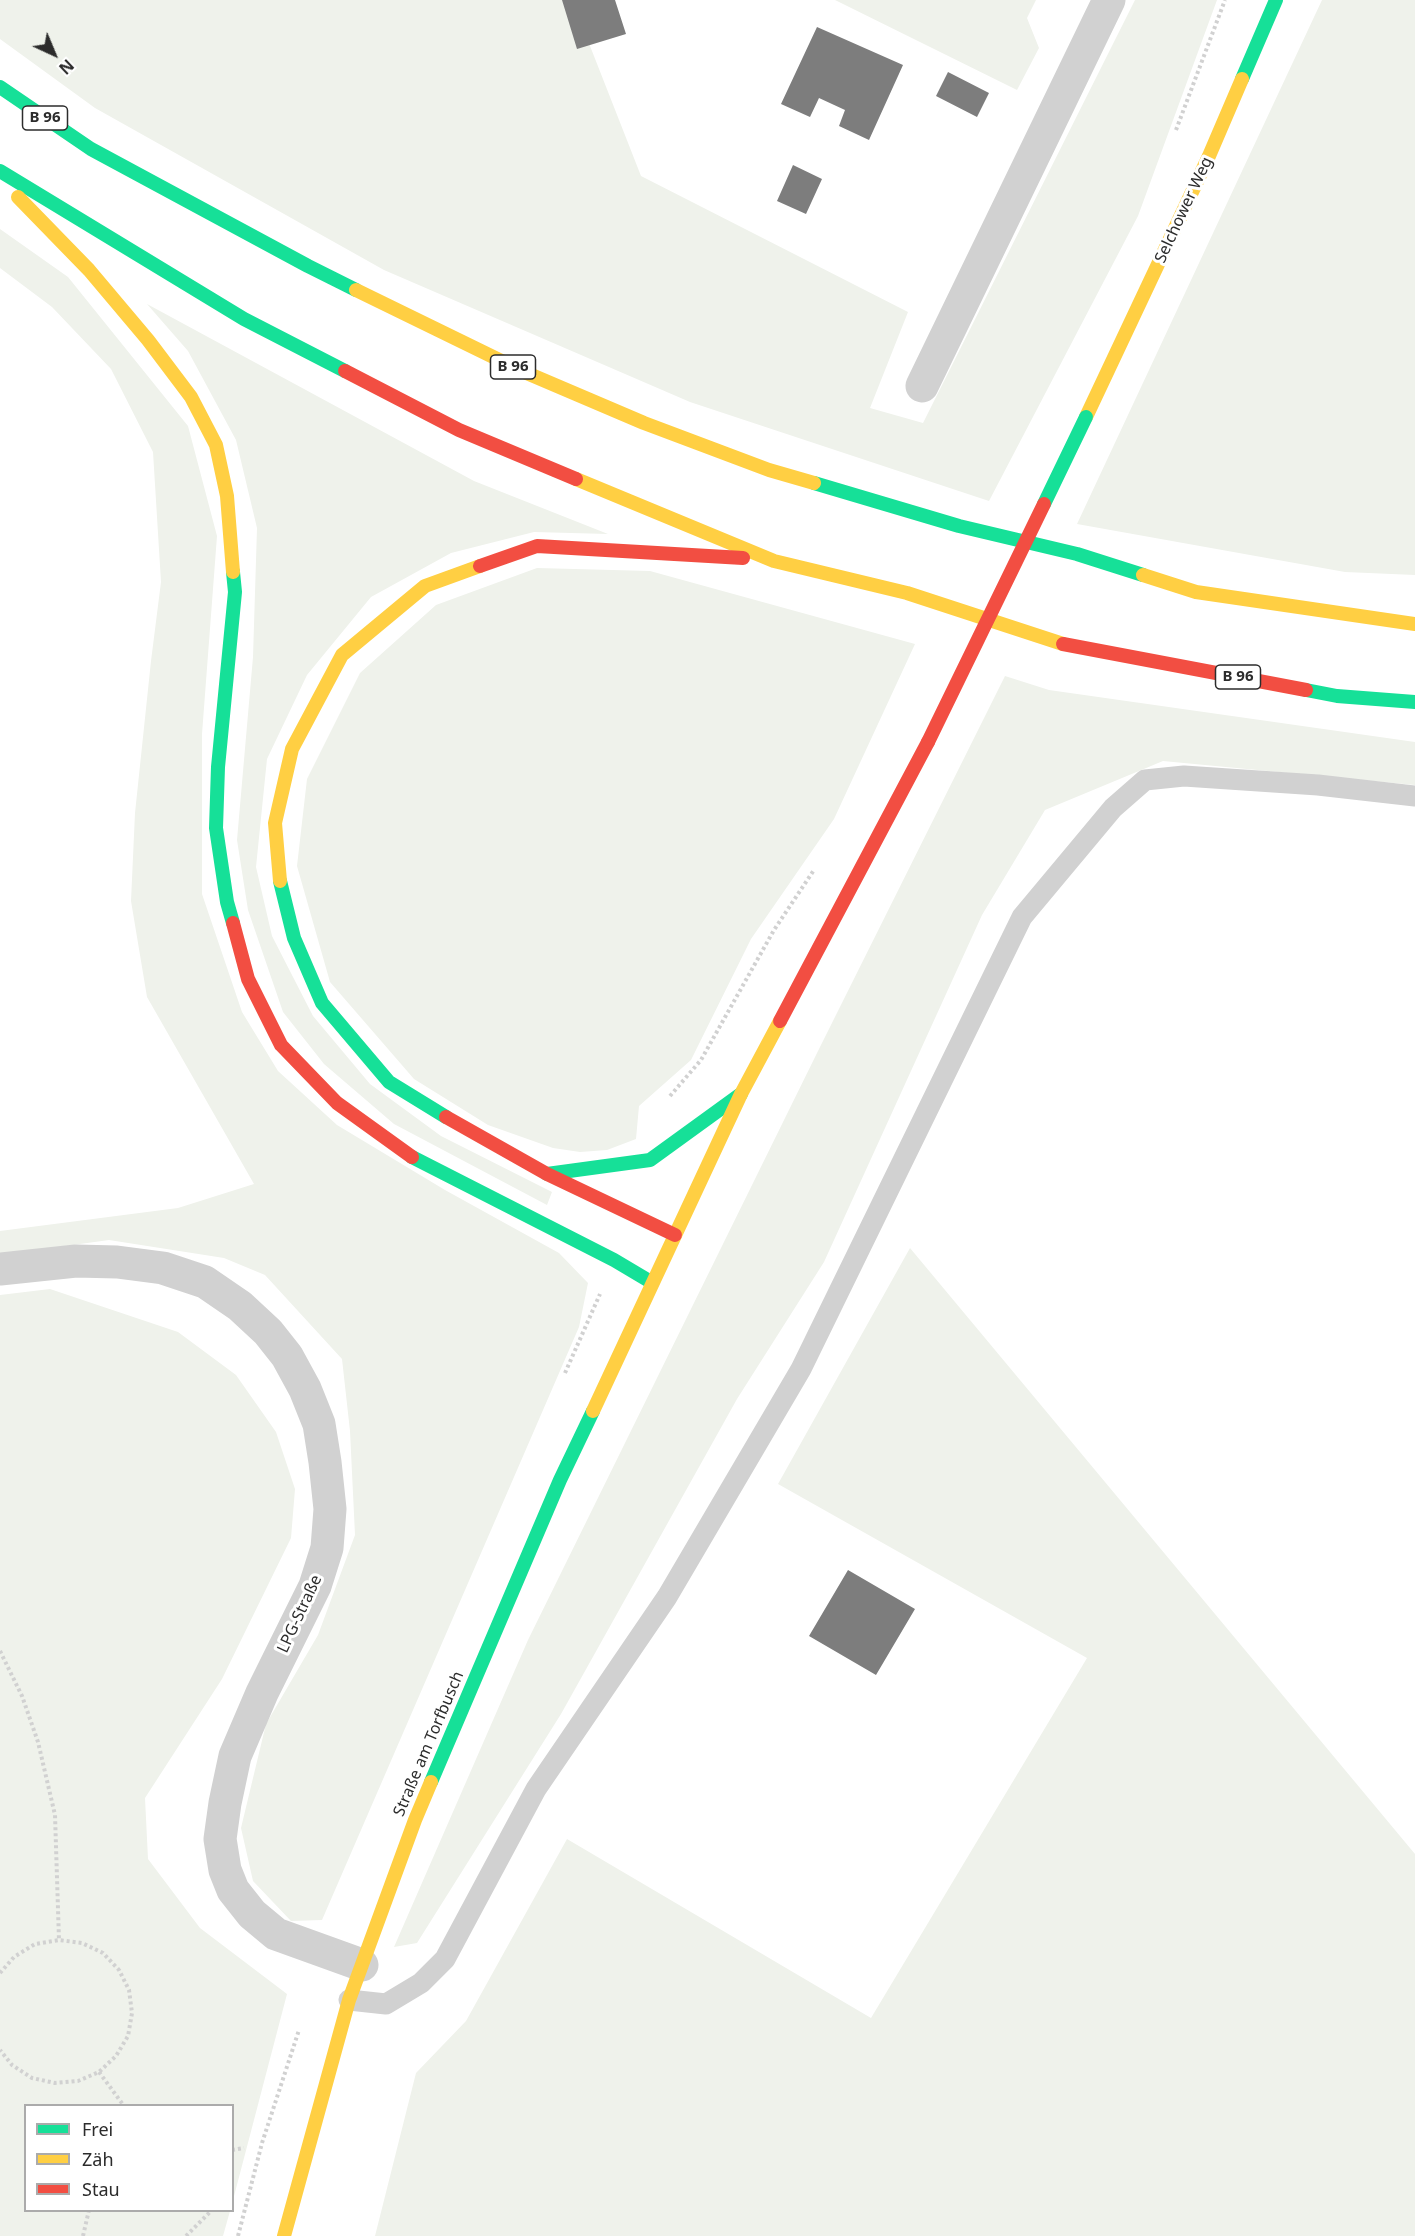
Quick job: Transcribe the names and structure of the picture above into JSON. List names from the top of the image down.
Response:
{
  "streets": {
    "main road": ["B 96", "Selchower Weg", "Straße am Torfbusch"],
    "street": ["LPG-Straße"]
  },
  "crossings": [
    ["Selchower Weg", "Straße am Torfbusch"],
    ["LPG-Straße", "Straße am Torfbusch"]
  ],
  "legend": ["Frei", "Zäh", "Stau"],
  "north": "bottom right"
}
